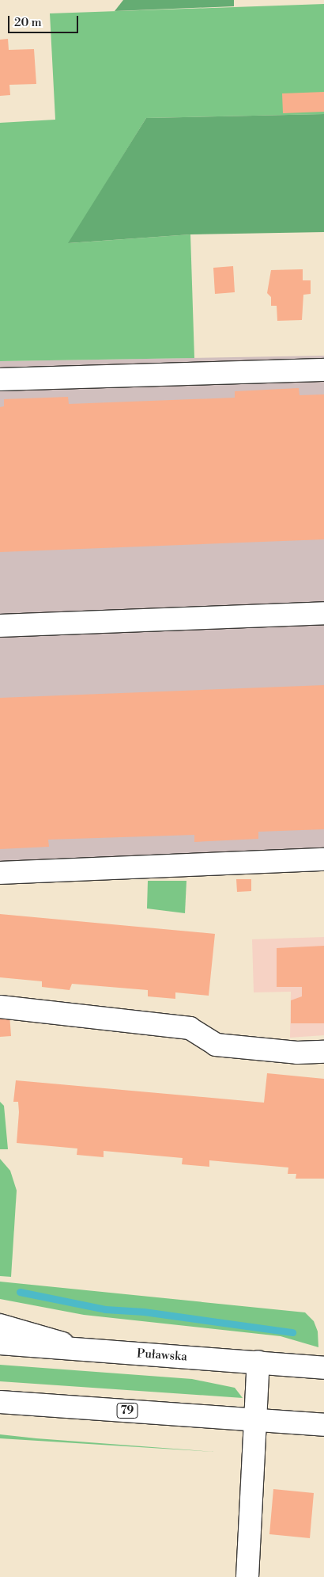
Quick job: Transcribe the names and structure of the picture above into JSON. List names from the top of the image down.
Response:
{
  "streets": {
    "main road": ["Puławska", "79"]
  },
  "scale_bar": "20 m"
}
